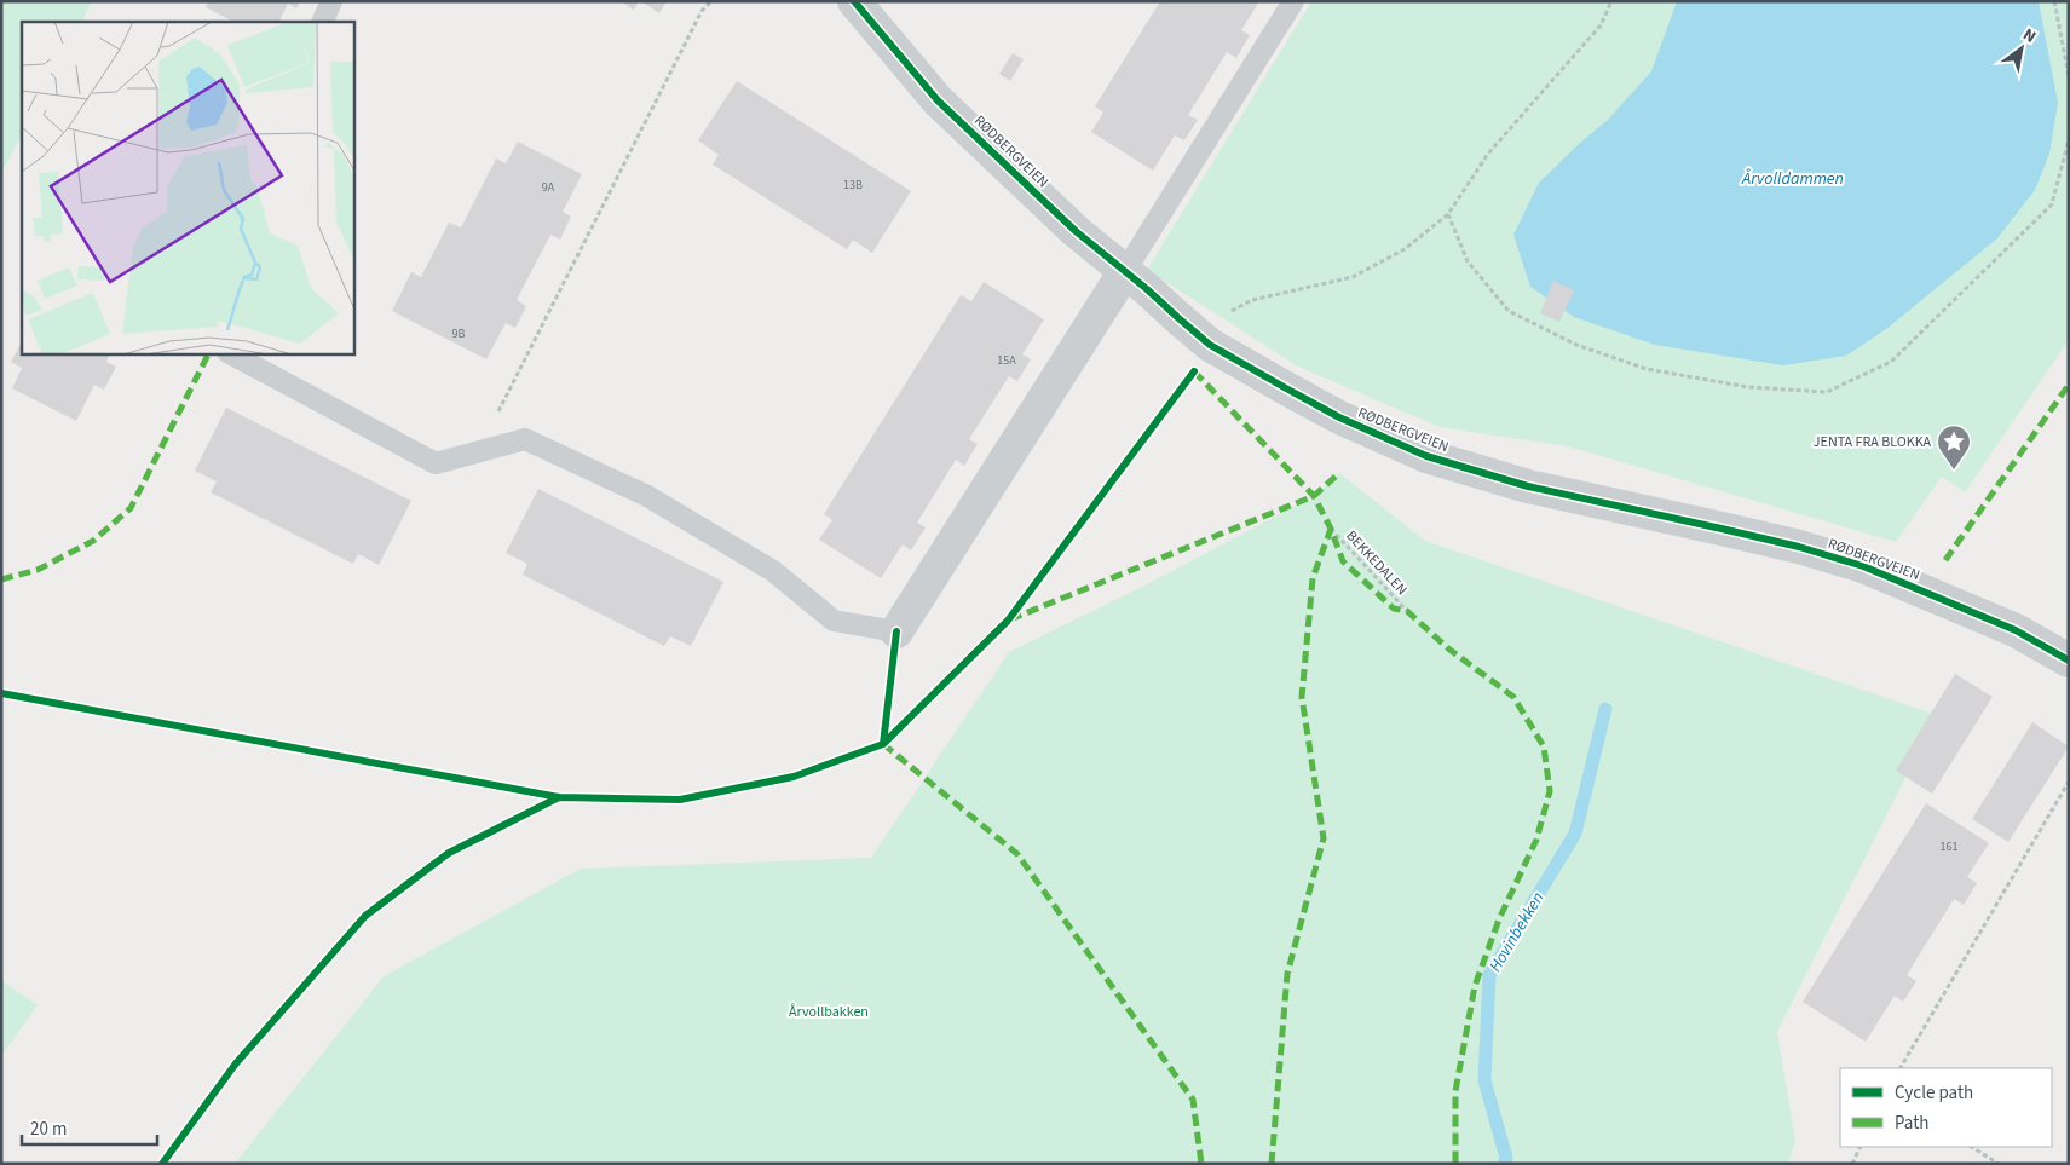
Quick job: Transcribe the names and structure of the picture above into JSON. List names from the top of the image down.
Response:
{
  "streets": {
    "street": ["RØDBERGVEIEN"],
    "path": ["BEKKEDALEN"]
  },
  "water": ["Årvolldammen", "Hovinbekken"],
  "parks": ["Årvollbakken"],
  "places": {
    "place": ["JENTA FRA BLOKKA"]
  },
  "house_numbers": [
    "13B",
    "9A",
    "9B",
    "15A",
    "161"
  ],
  "legend": ["Cycle path", "Path"],
  "scale_bar": "20 m",
  "north": "top right"
}
